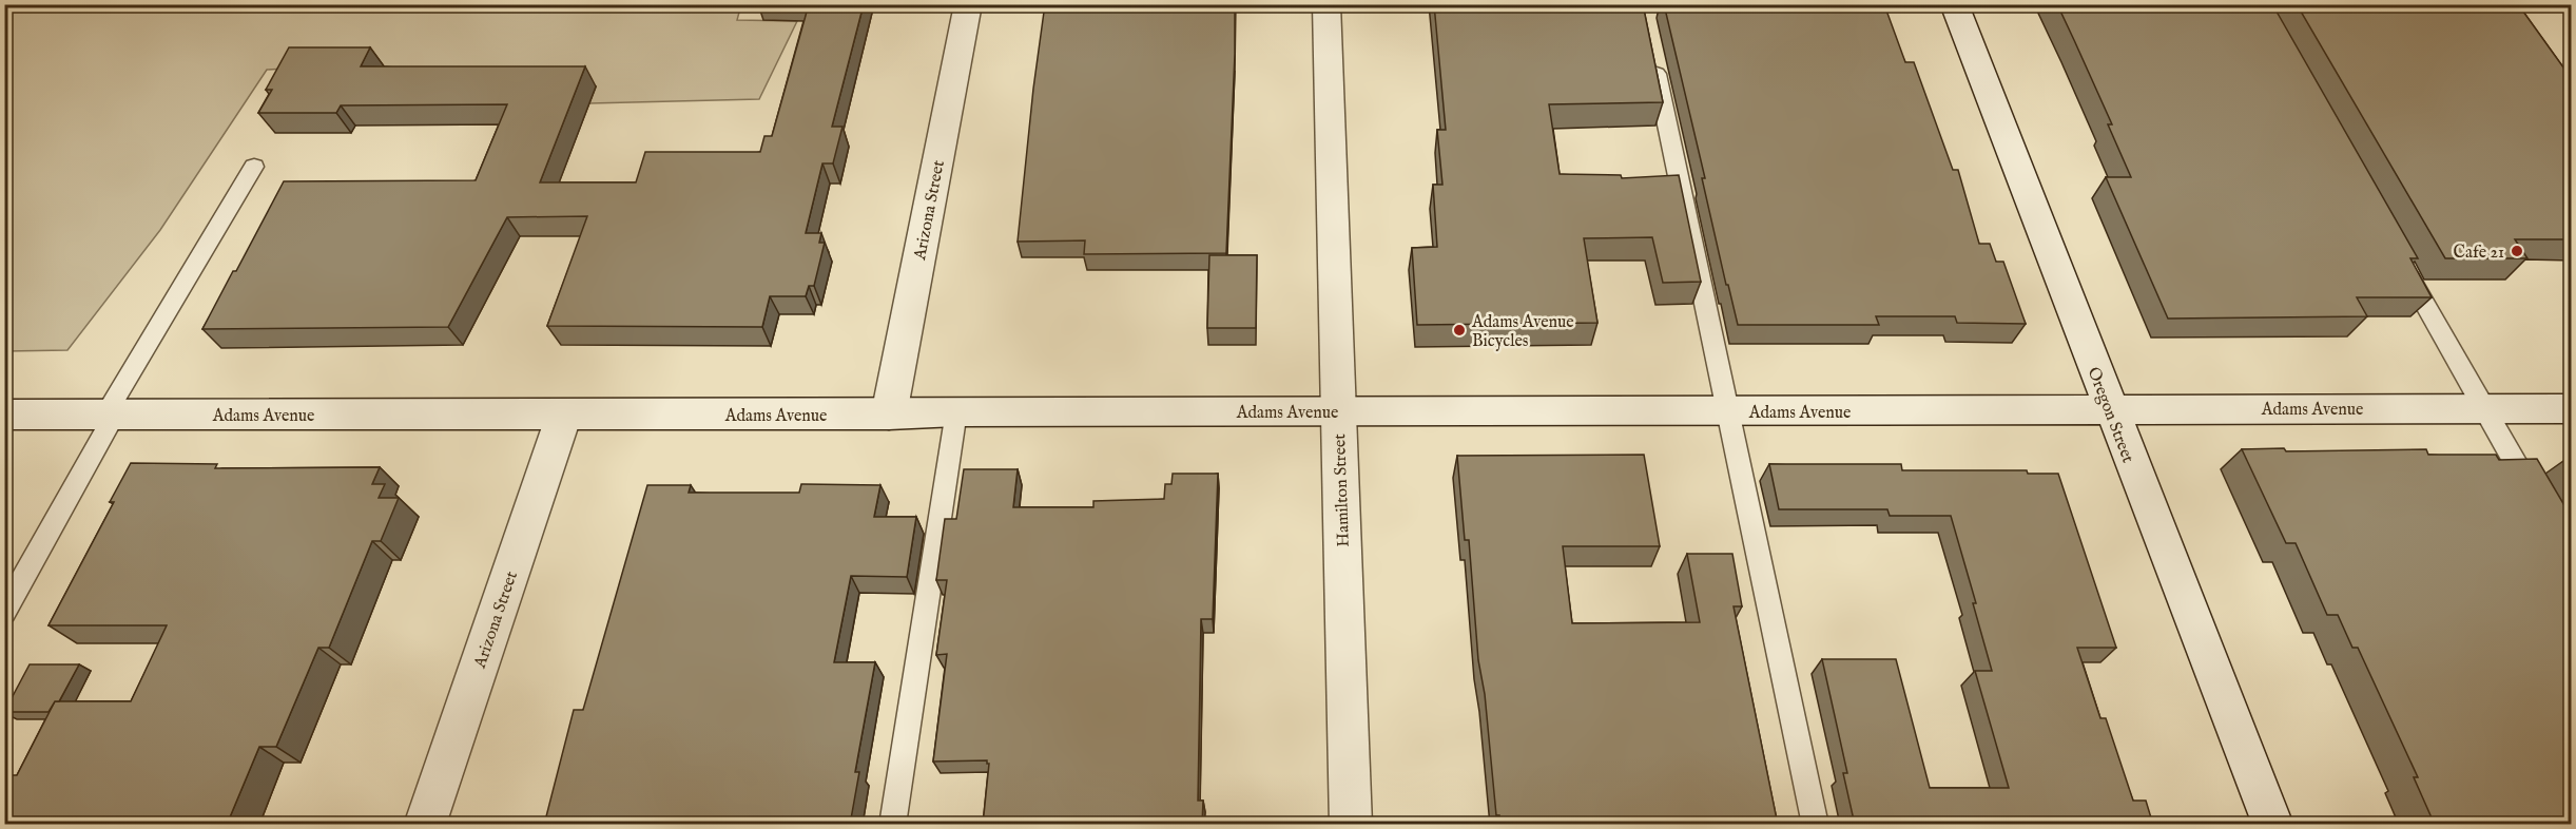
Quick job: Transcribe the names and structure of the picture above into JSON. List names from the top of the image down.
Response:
{
  "streets": {
    "street": [
      "Arizona Street",
      "Adams Avenue",
      "Oregon Street",
      "Hamilton Street"
    ]
  },
  "crossings": [
    ["Arizona Street", "Adams Avenue"],
    ["Adams Avenue", "Oregon Street"],
    ["Adams Avenue", "Hamilton Street"]
  ],
  "places": ["Cafe 21", "Adams Avenue Bicycles"]
}
